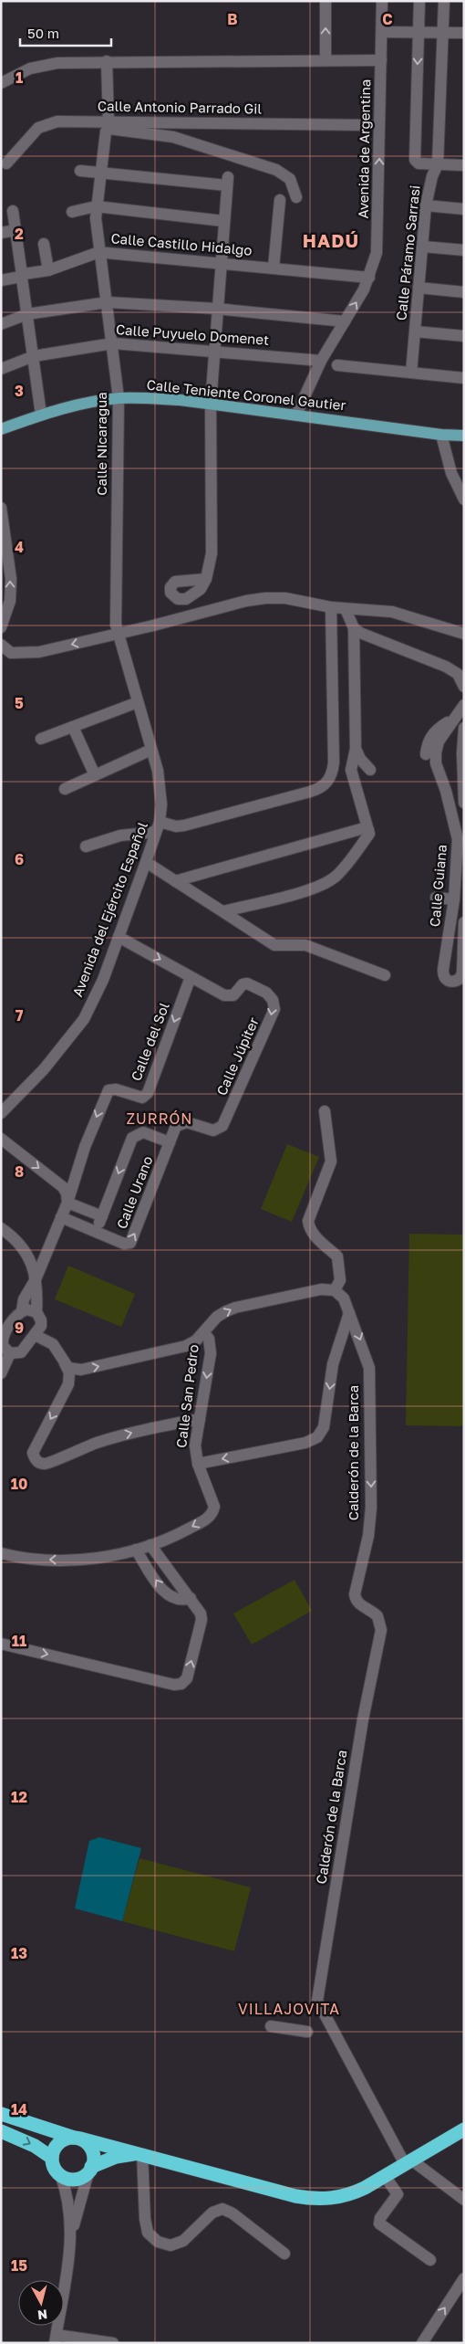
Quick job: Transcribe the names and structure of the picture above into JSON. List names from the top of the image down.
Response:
{
  "streets": {
    "main road": ["Calle Teniente Coronel Gautier"],
    "street": [
      "Calle Antonio Parrado Gil",
      "Avenida de Argentina",
      "Calle Castillo Hidalgo",
      "Calle Páramo Sarrasi",
      "Calle Puyuelo Domenet",
      "Calle Nicaragua",
      "Calle Guiana",
      "Avenida del Ejército Español",
      "Calle del Sol",
      "Calle Júpiter",
      "Calle Urano",
      "Calle San Pedro",
      "Calderón de la Barca"
    ]
  },
  "crossings": [
    ["Calle Antonio Parrado Gil", "Calle Nicaragua"],
    ["Avenida de Argentina", "Calle Castillo Hidalgo"],
    ["Avenida de Argentina", "Calle Puyuelo Domenet"],
    ["Avenida de Argentina", "Calle Teniente Coronel Gautier"],
    ["Calle Castillo Hidalgo", "Calle Nicaragua"],
    ["Calle Puyuelo Domenet", "Calle Nicaragua"],
    ["Calle Teniente Coronel Gautier", "Calle Nicaragua"],
    ["Calle Nicaragua", "Avenida del Ejército Español"],
    ["Avenida del Ejército Español", "Calle Júpiter"],
    ["Calle del Sol", "Calle Júpiter"],
    ["Calle Júpiter", "Calle Urano"]
  ],
  "one_way": [
    "Avenida de Argentina",
    "Calle del Sol",
    "Calle Urano",
    "Calderón de la Barca"
  ],
  "districts": ["HADÚ", "ZURRÓN", "VILLAJOVITA"],
  "scale_bar": "50 m",
  "north": "bottom",
  "grid": {
    "columns": ["B", "C"],
    "rows": [
      "1",
      "2",
      "3",
      "4",
      "5",
      "6",
      "7",
      "8",
      "9",
      "10",
      "11",
      "12",
      "13",
      "14",
      "15"
    ]
  }
}
